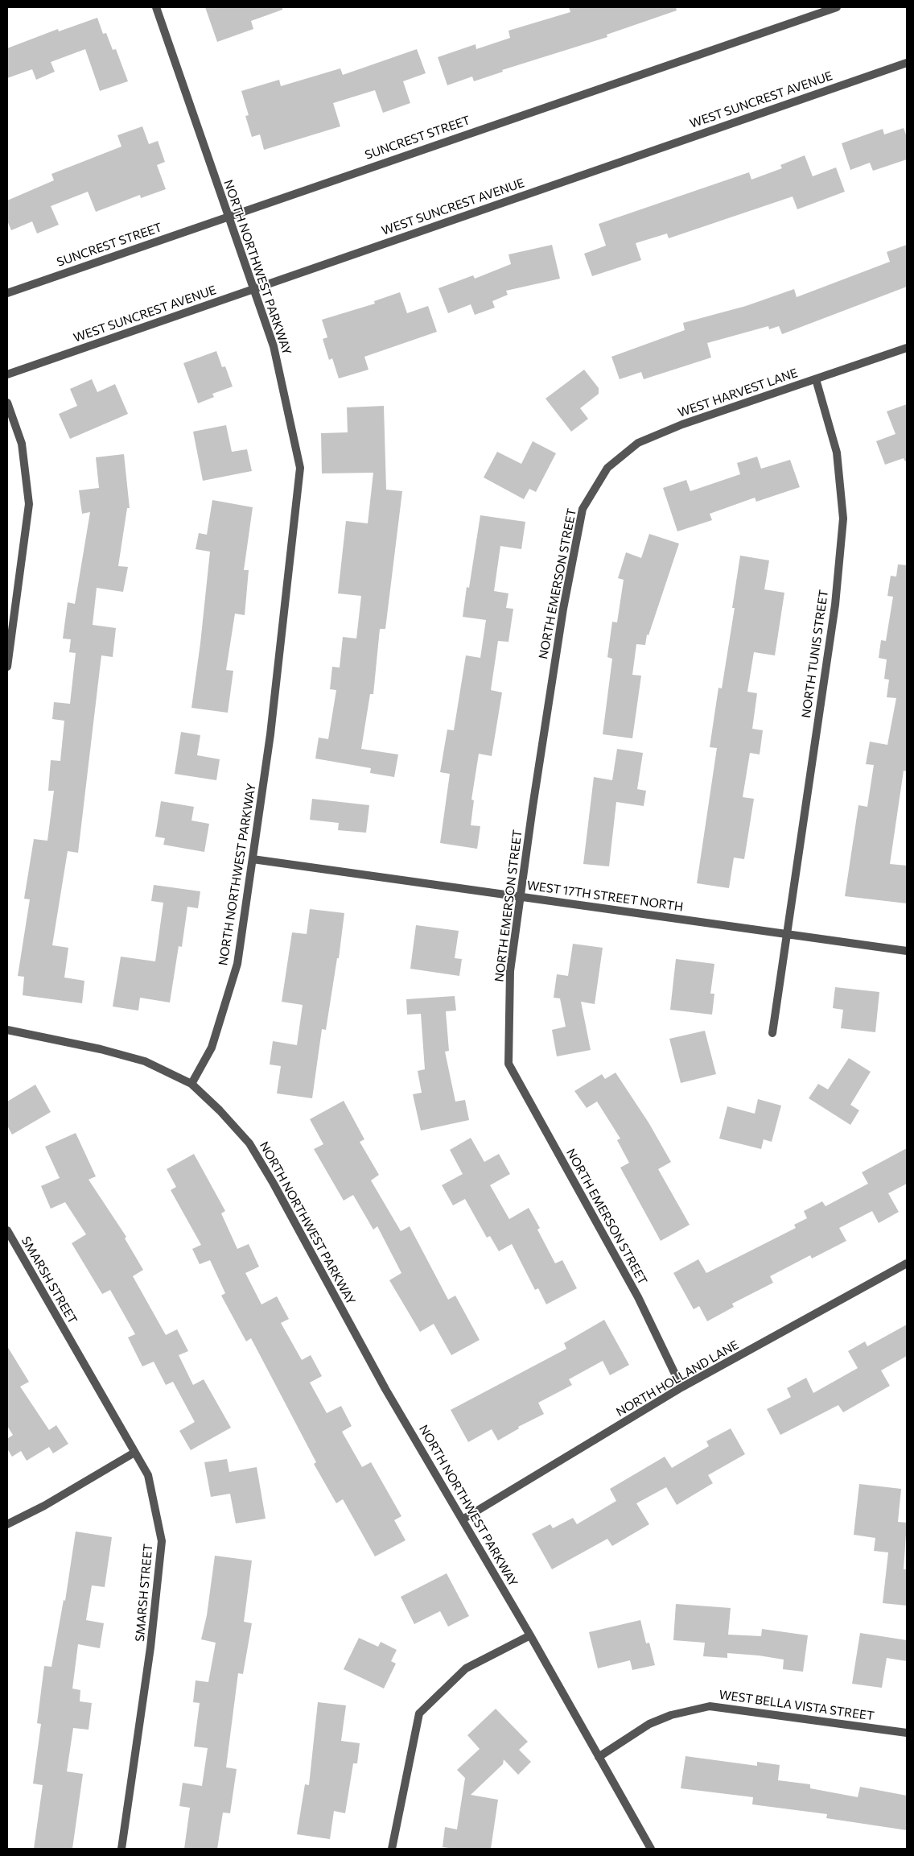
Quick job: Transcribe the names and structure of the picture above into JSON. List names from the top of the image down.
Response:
{
  "streets": {
    "street": [
      "WEST SUNCREST AVENUE",
      "SUNCREST STREET",
      "NORTH NORTHWEST PARKWAY",
      "WEST HARVEST LANE",
      "NORTH EMERSON STREET",
      "NORTH TUNIS STREET",
      "WEST 17TH STREET NORTH",
      "SMARSH STREET",
      "NORTH HOLLAND LANE",
      "WEST BELLA VISTA STREET"
    ]
  },
  "crossings": [
    ["WEST SUNCREST AVENUE", "NORTH NORTHWEST PARKWAY"],
    ["SUNCREST STREET", "NORTH NORTHWEST PARKWAY"],
    ["NORTH NORTHWEST PARKWAY", "WEST 17TH STREET NORTH"],
    ["NORTH NORTHWEST PARKWAY", "NORTH HOLLAND LANE"],
    ["NORTH NORTHWEST PARKWAY", "WEST BELLA VISTA STREET"],
    ["WEST HARVEST LANE", "NORTH EMERSON STREET"],
    ["WEST HARVEST LANE", "NORTH TUNIS STREET"],
    ["NORTH EMERSON STREET", "WEST 17TH STREET NORTH"],
    ["NORTH EMERSON STREET", "NORTH HOLLAND LANE"],
    ["NORTH TUNIS STREET", "WEST 17TH STREET NORTH"]
  ]
}
